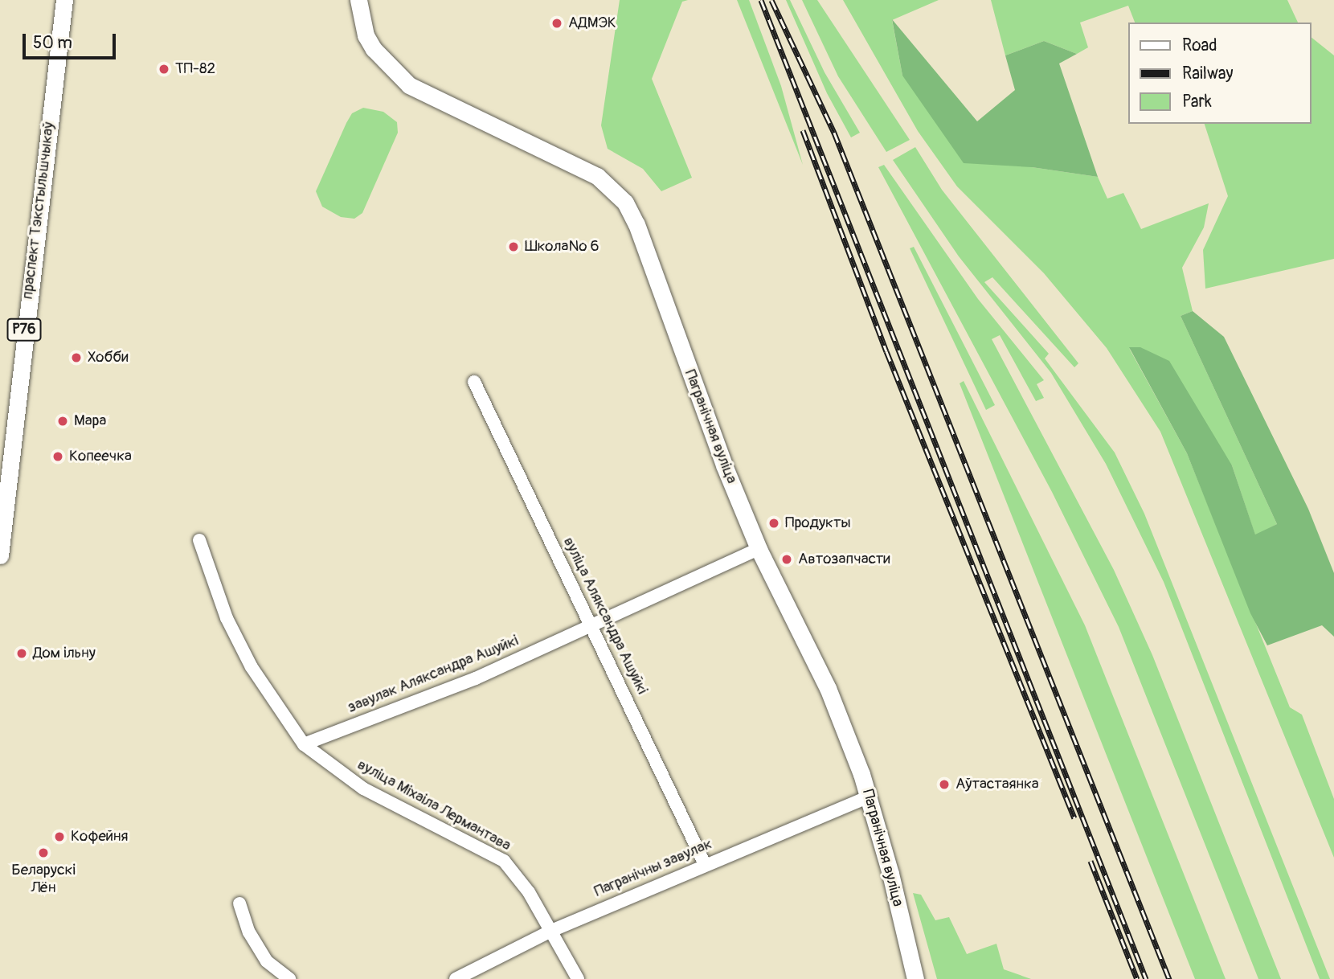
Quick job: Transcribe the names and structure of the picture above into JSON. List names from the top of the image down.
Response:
{
  "streets": {
    "main road": ["праспект Тэкстыльшчыкаў", "Р76", "Пагранічная вуліца"],
    "street": [
      "вуліца Аляксандра Ашуйкі",
      "завулак Аляксандра Ашуйкі",
      "вуліца Міхаіла Лермантава",
      "Пагранічны завулак"
    ]
  },
  "crossings": [
    ["Пагранічная вуліца", "завулак Аляксандра Ашуйкі"],
    ["Пагранічная вуліца", "Пагранічны завулак"],
    ["вуліца Аляксандра Ашуйкі", "завулак Аляксандра Ашуйкі"],
    ["вуліца Аляксандра Ашуйкі", "Пагранічны завулак"],
    ["завулак Аляксандра Ашуйкі", "вуліца Міхаіла Лермантава"],
    ["вуліца Міхаіла Лермантава", "Пагранічны завулак"]
  ],
  "places": [
    "АДМЭК",
    "ТП-82",
    "Школа№ 6",
    "Хобби",
    "Мара",
    "Копеечка",
    "Продукты",
    "Автозапчасти",
    "Дом ільну",
    "Аўтастаянка",
    "Кофейня",
    "Беларускі Лён"
  ],
  "legend": ["Road", "Railway", "Park"],
  "scale_bar": "50 m"
}
